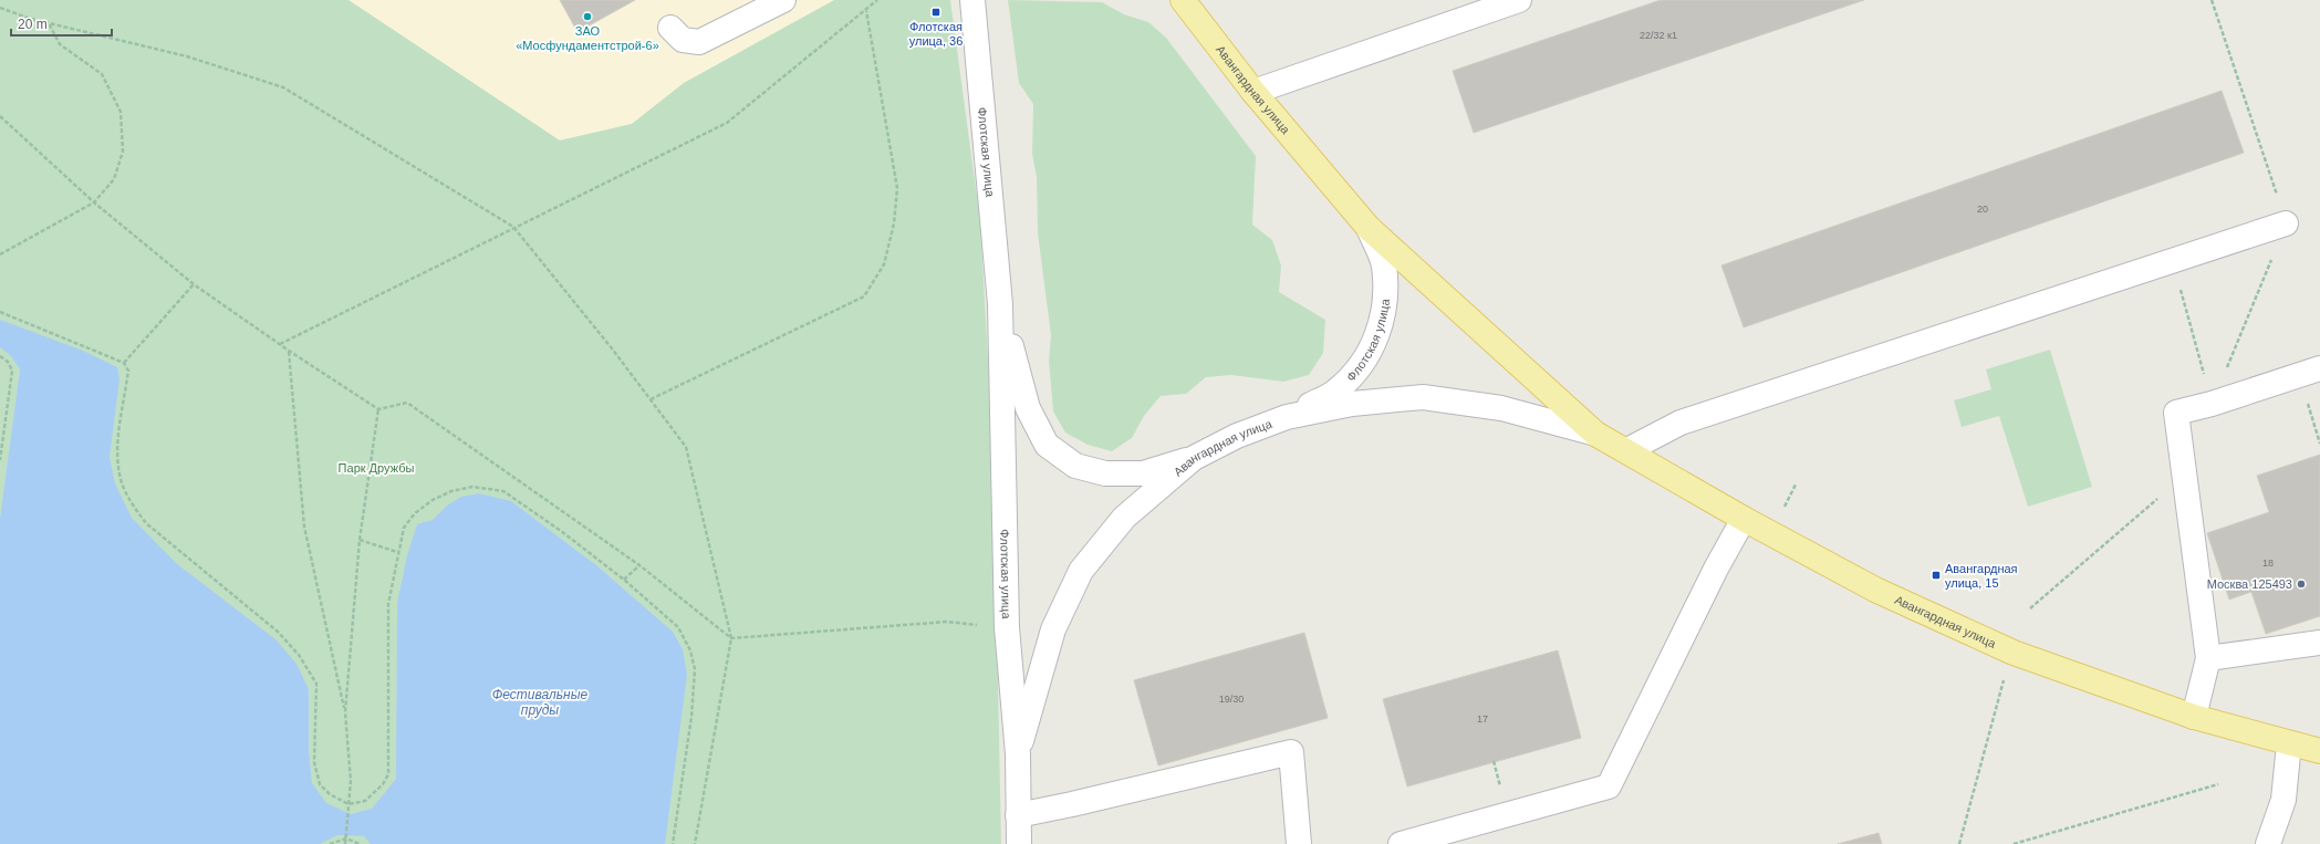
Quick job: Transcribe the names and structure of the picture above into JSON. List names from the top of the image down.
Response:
{
  "streets": {
    "main road": ["Авангардная улица"],
    "street": ["Флотская улица"]
  },
  "crossings": [
    ["Авангардная улица", "Флотская улица"]
  ],
  "water": ["Фестивальные пруды"],
  "parks": ["Парк Дружбы"],
  "places": {
    "transit": ["Флотская улица, 36", "Авангардная улица, 15"],
    "other": ["ЗАО «Мосфундаментстрой-6»", "Москва 125493"]
  },
  "house_numbers": [
    "22/32 к1",
    "20",
    "18",
    "19/30",
    "17"
  ],
  "scale_bar": "20 m"
}
